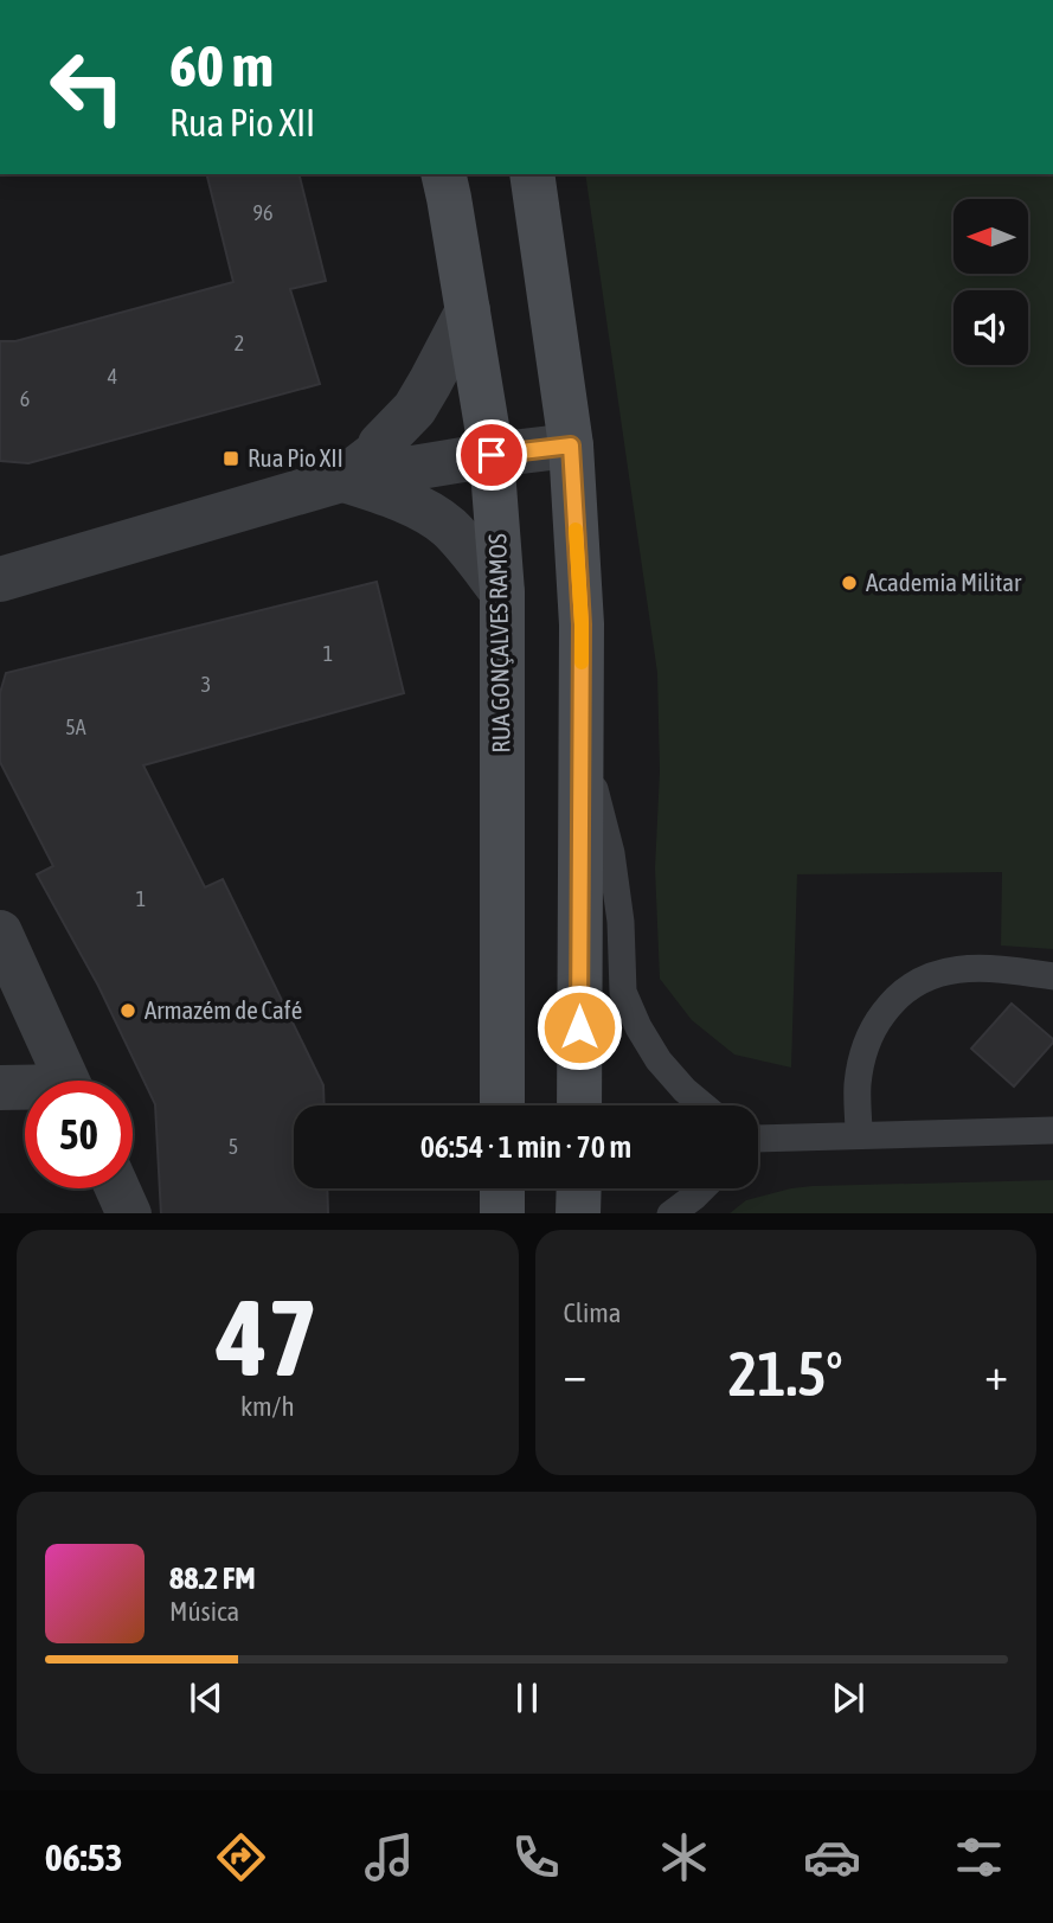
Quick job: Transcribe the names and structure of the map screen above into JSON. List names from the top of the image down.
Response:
{
  "streets": {
    "main road": ["RUA GONÇALVES RAMOS"]
  },
  "places": {
    "transit": ["Rua Pio XII"],
    "other": ["Academia Militar", "Armazém de Café"]
  },
  "house_numbers": [
    "96",
    "2",
    "4",
    "6",
    "1",
    "3",
    "5A",
    "1",
    "5"
  ],
  "north": "left",
  "page": {
    "turn": ["60 m", "Rua Pio XII"],
    "limit": "50",
    "trip": "06:54 · 1 min · 70 m",
    "tile": [
      ["47", "km/h"],
      "Clima"
    ],
    "heat": ["−", "21.5°", "+"],
    "song": ["88.2 FM", "Música"],
    "tabs": "06:53"
  }
}
